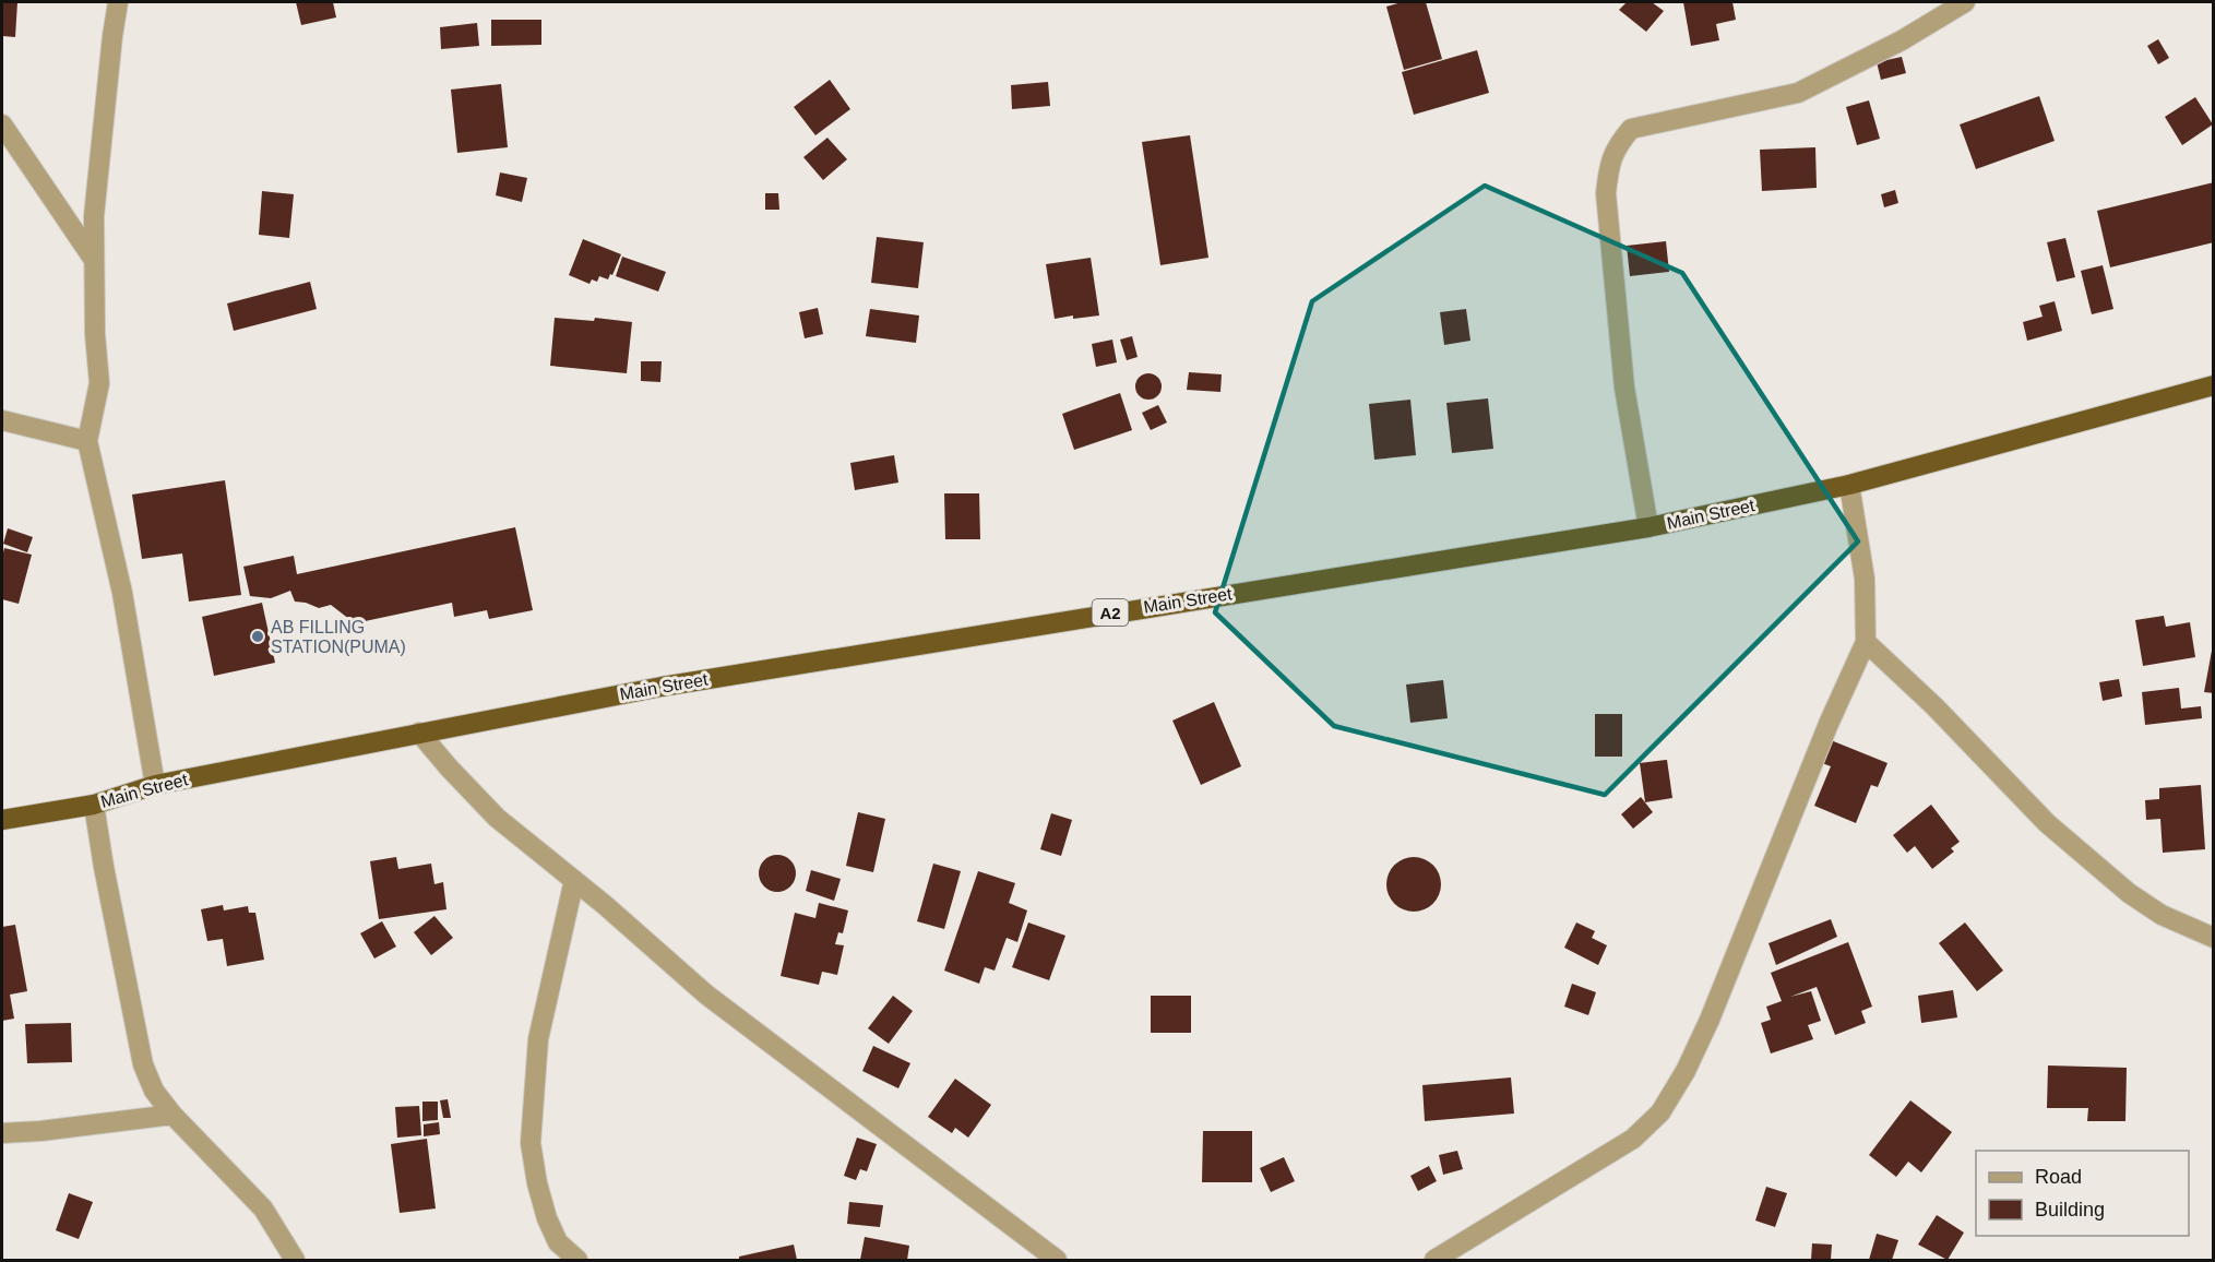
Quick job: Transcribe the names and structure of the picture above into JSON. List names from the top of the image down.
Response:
{
  "streets": {
    "highway": ["Main Street", "A2"]
  },
  "places": ["AB FILLING STATION(PUMA)"],
  "legend": ["Road", "Building"]
}
